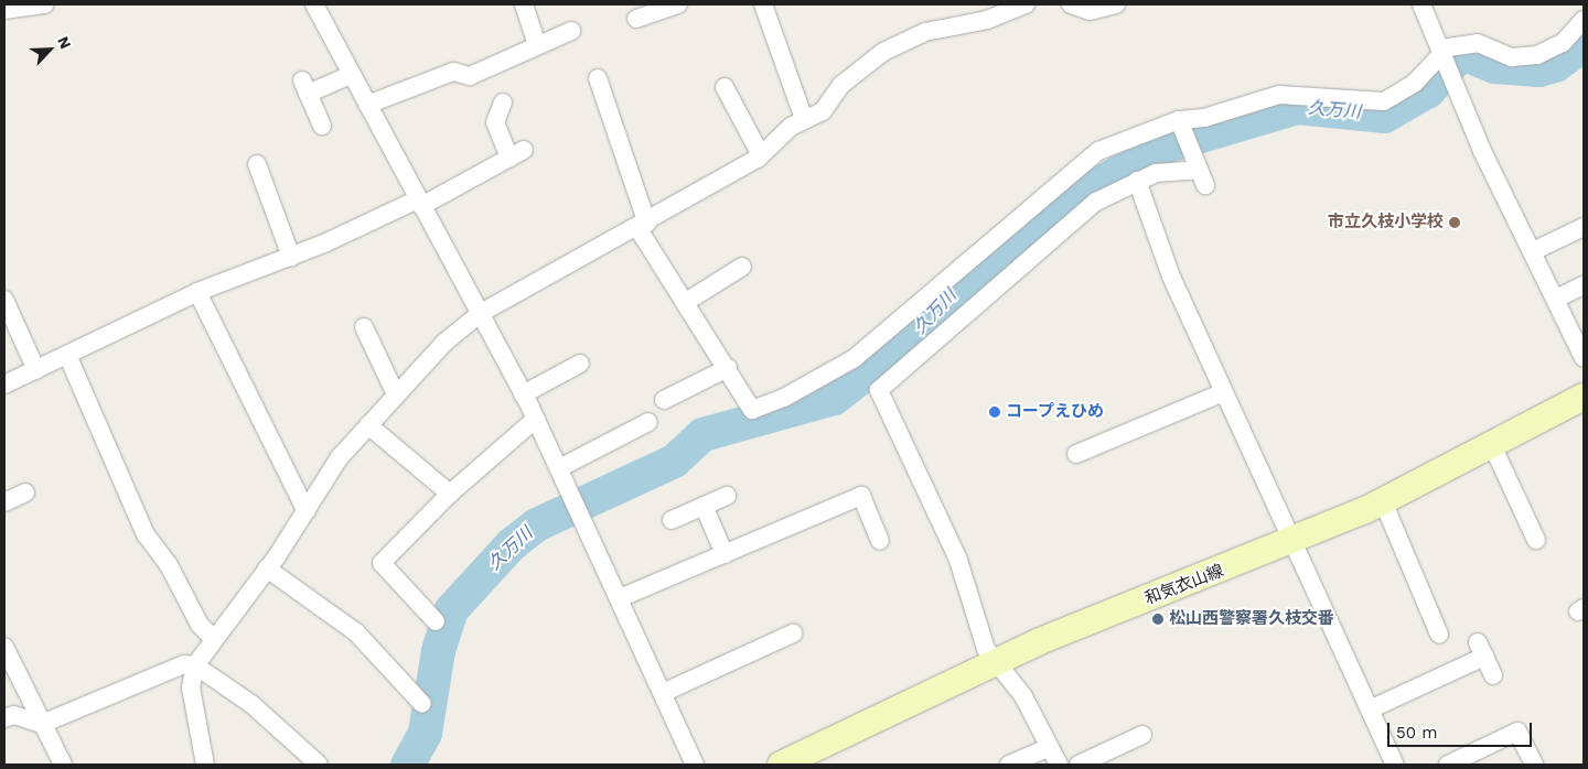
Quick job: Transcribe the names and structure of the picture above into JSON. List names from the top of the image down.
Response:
{
  "streets": {
    "main road": ["和気衣山線"]
  },
  "water": ["久万川"],
  "places": ["市立久枝小学校", "コープえひめ", "松山西警察署久枝交番"],
  "scale_bar": "50 m",
  "north": "top right"
}
